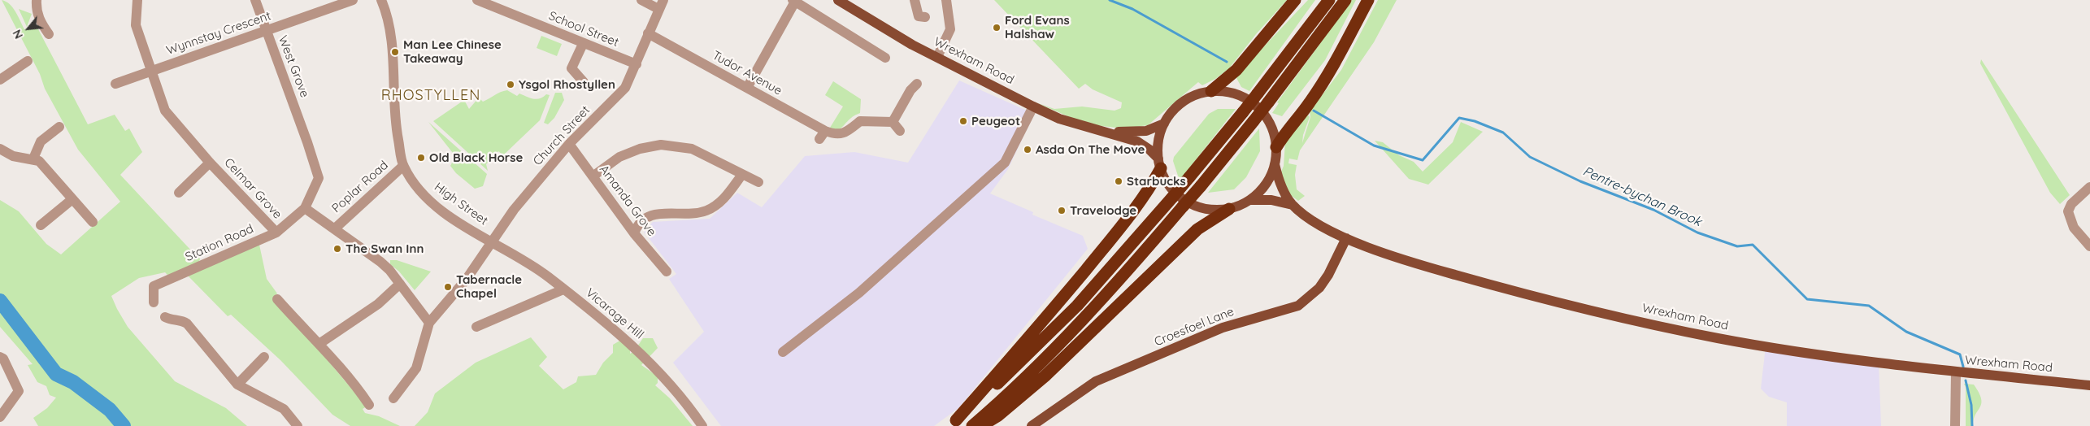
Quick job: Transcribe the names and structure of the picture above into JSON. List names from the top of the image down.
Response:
{
  "streets": {
    "main road": ["Wrexham Road", "Croesfoel Lane"],
    "street": [
      "School Street",
      "Wynnstay Crescent",
      "West Grove",
      "Tudor Avenue",
      "Church Street",
      "Poplar Road",
      "Celmar Grove",
      "Amanda Grove",
      "High Street",
      "Station Road",
      "Vicarage Hill"
    ]
  },
  "crossings": [
    ["School Street", "Church Street"],
    ["Wynnstay Crescent", "West Grove"],
    ["Wynnstay Crescent", "Celmar Grove"],
    ["Wrexham Road", "Croesfoel Lane"],
    ["West Grove", "Station Road"],
    ["Tudor Avenue", "Church Street"],
    ["Church Street", "Amanda Grove"],
    ["Church Street", "High Street"],
    ["Church Street", "Vicarage Hill"],
    ["Poplar Road", "High Street"],
    ["Celmar Grove", "Station Road"],
    ["High Street", "Vicarage Hill"]
  ],
  "districts": ["RHOSTYLLEN"],
  "water": ["Pentre-bychan Brook"],
  "places": [
    "Ford Evans Halshaw",
    "Man Lee Chinese Takeaway",
    "Ysgol Rhostyllen",
    "Peugeot",
    "Asda On The Move",
    "Old Black Horse",
    "Starbucks",
    "Travelodge",
    "The Swan Inn",
    "Tabernacle Chapel"
  ],
  "north": "bottom left"
}
